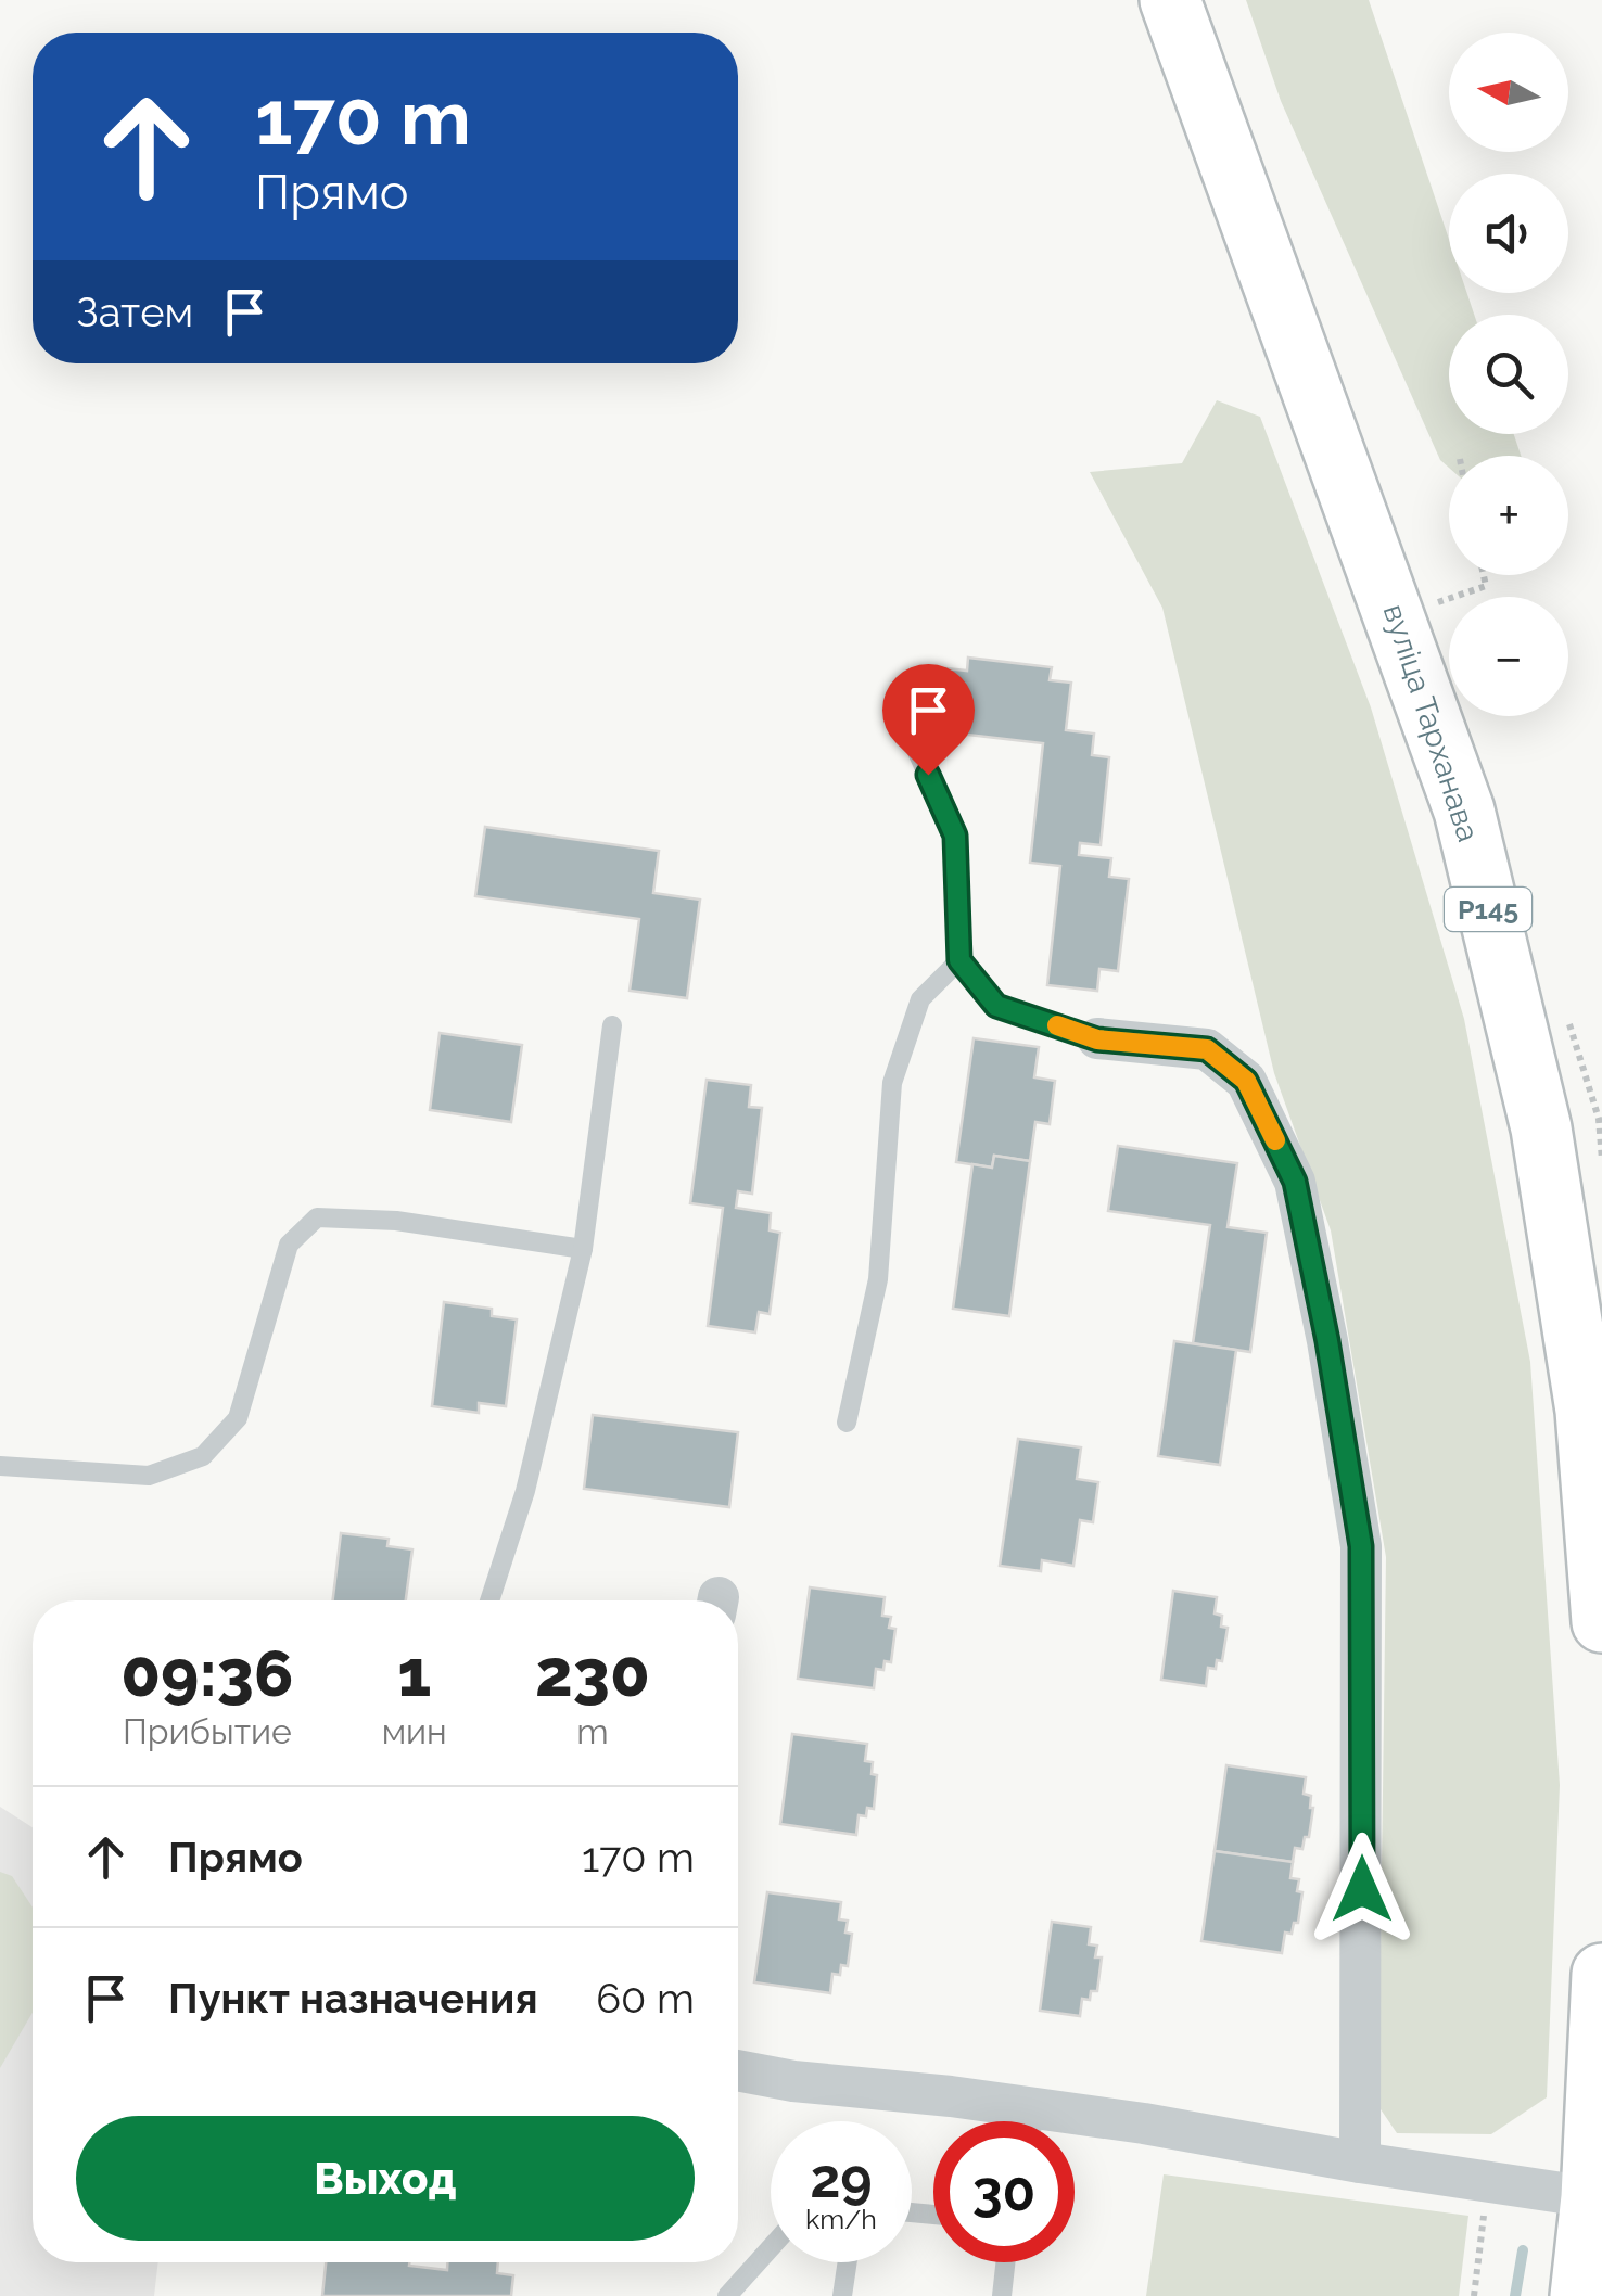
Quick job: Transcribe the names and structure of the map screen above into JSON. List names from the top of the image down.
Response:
{
  "streets": {
    "main road": ["вуліца Тарханава", "Р145"]
  },
  "north": "left",
  "page": {
    "map_buttons": ["+", "−"],
    "turn": ["170 m", "Прямо"],
    "then": "Затем",
    "eta": [
      "09:36",
      "Прибытие",
      "1",
      "мин",
      "230",
      "m"
    ],
    "list": [
      {
        "name": "Прямо",
        "value": "170 m"
      },
      {
        "name": "Пункт назначения",
        "value": "60 m"
      }
    ],
    "buttons": "Выход",
    "speed": "29 km/h",
    "limit": "30"
  }
}
